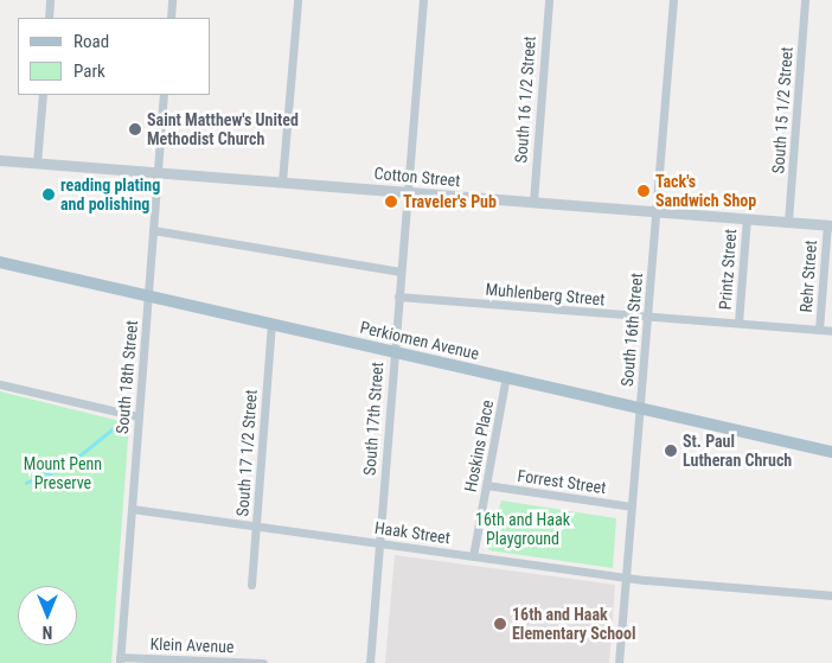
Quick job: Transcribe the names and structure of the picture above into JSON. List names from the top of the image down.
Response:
{
  "streets": {
    "main road": ["Perkiomen Avenue"],
    "street": [
      "South 16 1/2 Street",
      "South 15 1/2 Street",
      "Cotton Street",
      "Printz Street",
      "Rehr Street",
      "Muhlenberg Street",
      "South 16th Street",
      "South 18th Street",
      "South 17th Street",
      "Hoskins Place",
      "South 17 1/2 Street",
      "Forrest Street",
      "Haak Street",
      "Klein Avenue"
    ]
  },
  "crossings": [
    ["South 16 1/2 Street", "Cotton Street"],
    ["South 15 1/2 Street", "Cotton Street"],
    ["Cotton Street", "Printz Street"],
    ["Cotton Street", "Rehr Street"],
    ["Cotton Street", "South 16th Street"],
    ["Cotton Street", "South 18th Street"],
    ["Cotton Street", "South 17th Street"],
    ["Printz Street", "Muhlenberg Street"],
    ["Rehr Street", "Muhlenberg Street"],
    ["Muhlenberg Street", "South 16th Street"],
    ["Muhlenberg Street", "South 17th Street"],
    ["South 16th Street", "Perkiomen Avenue"],
    ["South 16th Street", "Forrest Street"],
    ["South 16th Street", "Haak Street"],
    ["Perkiomen Avenue", "South 18th Street"],
    ["Perkiomen Avenue", "South 17th Street"],
    ["Perkiomen Avenue", "Hoskins Place"],
    ["Perkiomen Avenue", "South 17 1/2 Street"],
    ["South 18th Street", "Haak Street"],
    ["South 18th Street", "Klein Avenue"],
    ["South 17th Street", "Haak Street"],
    ["Hoskins Place", "Forrest Street"],
    ["Hoskins Place", "Haak Street"],
    ["South 17 1/2 Street", "Haak Street"]
  ],
  "parks": ["Mount Penn Preserve", "16th and Haak Playground"],
  "places": [
    "Saint Matthew's United Methodist Church",
    "Tack's Sandwich Shop",
    "reading plating and polishing",
    "Traveler's Pub",
    "St. Paul Lutheran Chruch",
    "16th and Haak Elementary School"
  ],
  "legend": ["Road", "Park"],
  "north": "bottom"
}
